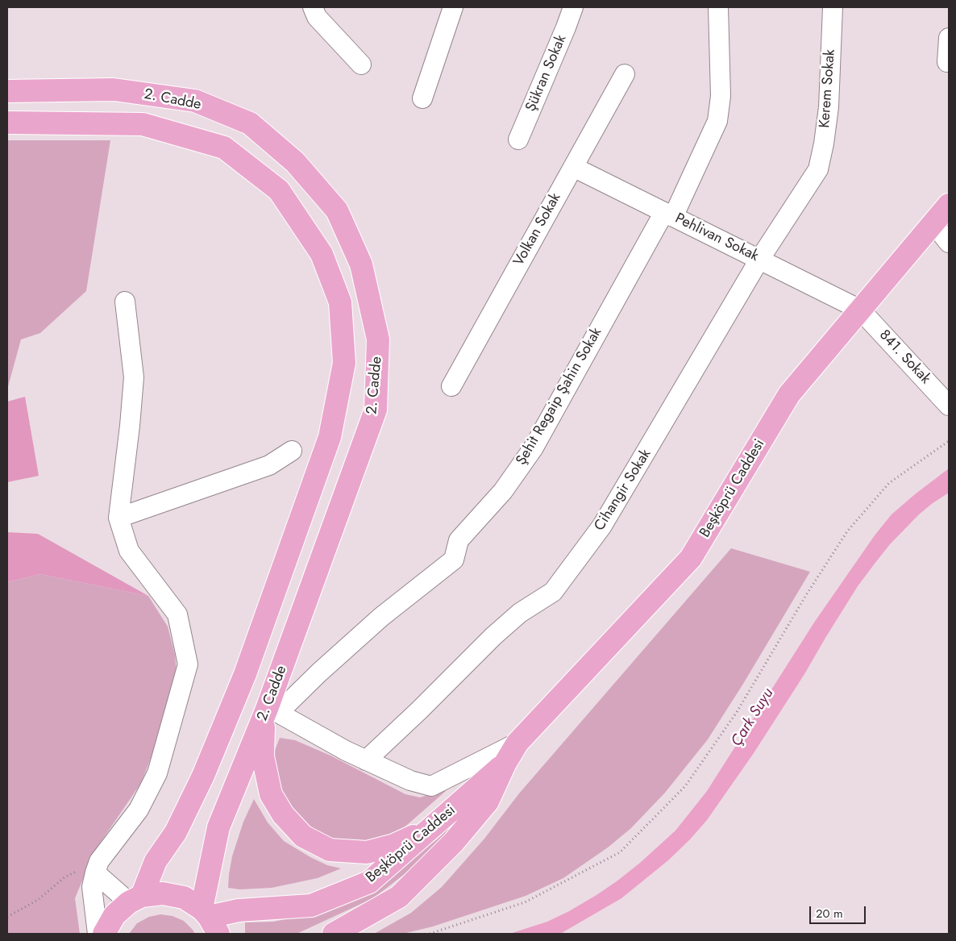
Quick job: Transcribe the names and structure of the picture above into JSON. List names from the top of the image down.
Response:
{
  "streets": {
    "main road": ["2. Cadde", "Beşköprü Caddesi"],
    "street": [
      "Şükran Sokak",
      "Kerem Sokak",
      "Volkan Sokak",
      "Pehlivan Sokak",
      "841. Sokak",
      "Şehit Regaip Şahin Sokak",
      "Cihangir Sokak"
    ]
  },
  "crossings": [
    ["Kerem Sokak", "Cihangir Sokak"],
    ["2. Cadde", "Şehit Regaip Şahin Sokak"],
    ["2. Cadde", "Beşköprü Caddesi"],
    ["Volkan Sokak", "Pehlivan Sokak"],
    ["Pehlivan Sokak", "841. Sokak"],
    ["Pehlivan Sokak", "Şehit Regaip Şahin Sokak"],
    ["Pehlivan Sokak", "Beşköprü Caddesi"],
    ["Pehlivan Sokak", "Cihangir Sokak"],
    ["841. Sokak", "Beşköprü Caddesi"]
  ],
  "water": ["Çark Suyu"],
  "scale_bar": "20 m"
}
